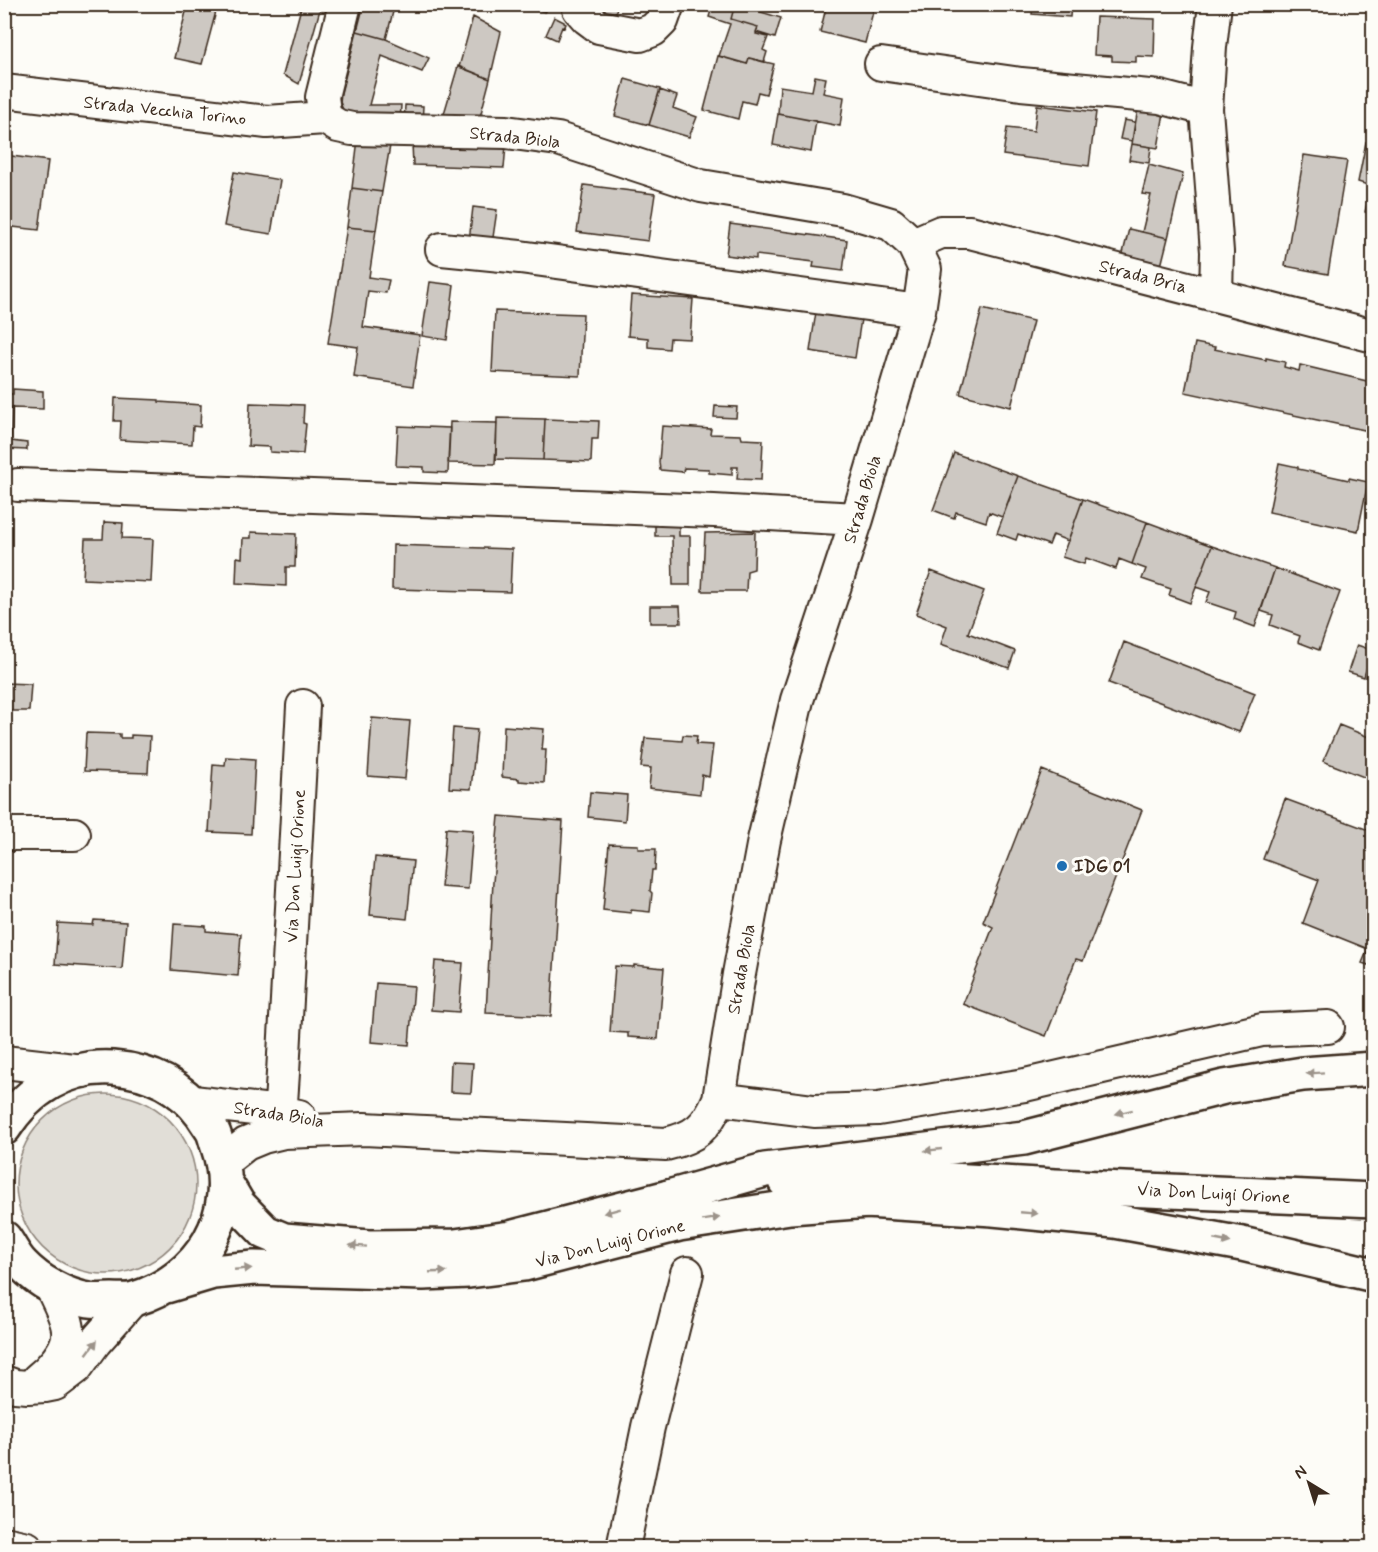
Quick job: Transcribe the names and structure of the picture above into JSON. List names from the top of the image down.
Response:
{
  "streets": {
    "main road": ["Via Don Luigi Orione"],
    "street": ["Strada Vecchia Torino", "Strada Biola", "Strada Bria"]
  },
  "crossings": [
    ["Strada Vecchia Torino", "Strada Biola"],
    ["Strada Biola", "Strada Bria"],
    ["Strada Biola", "Via Don Luigi Orione"]
  ],
  "places": ["IDG 01"],
  "north": "top left"
}
